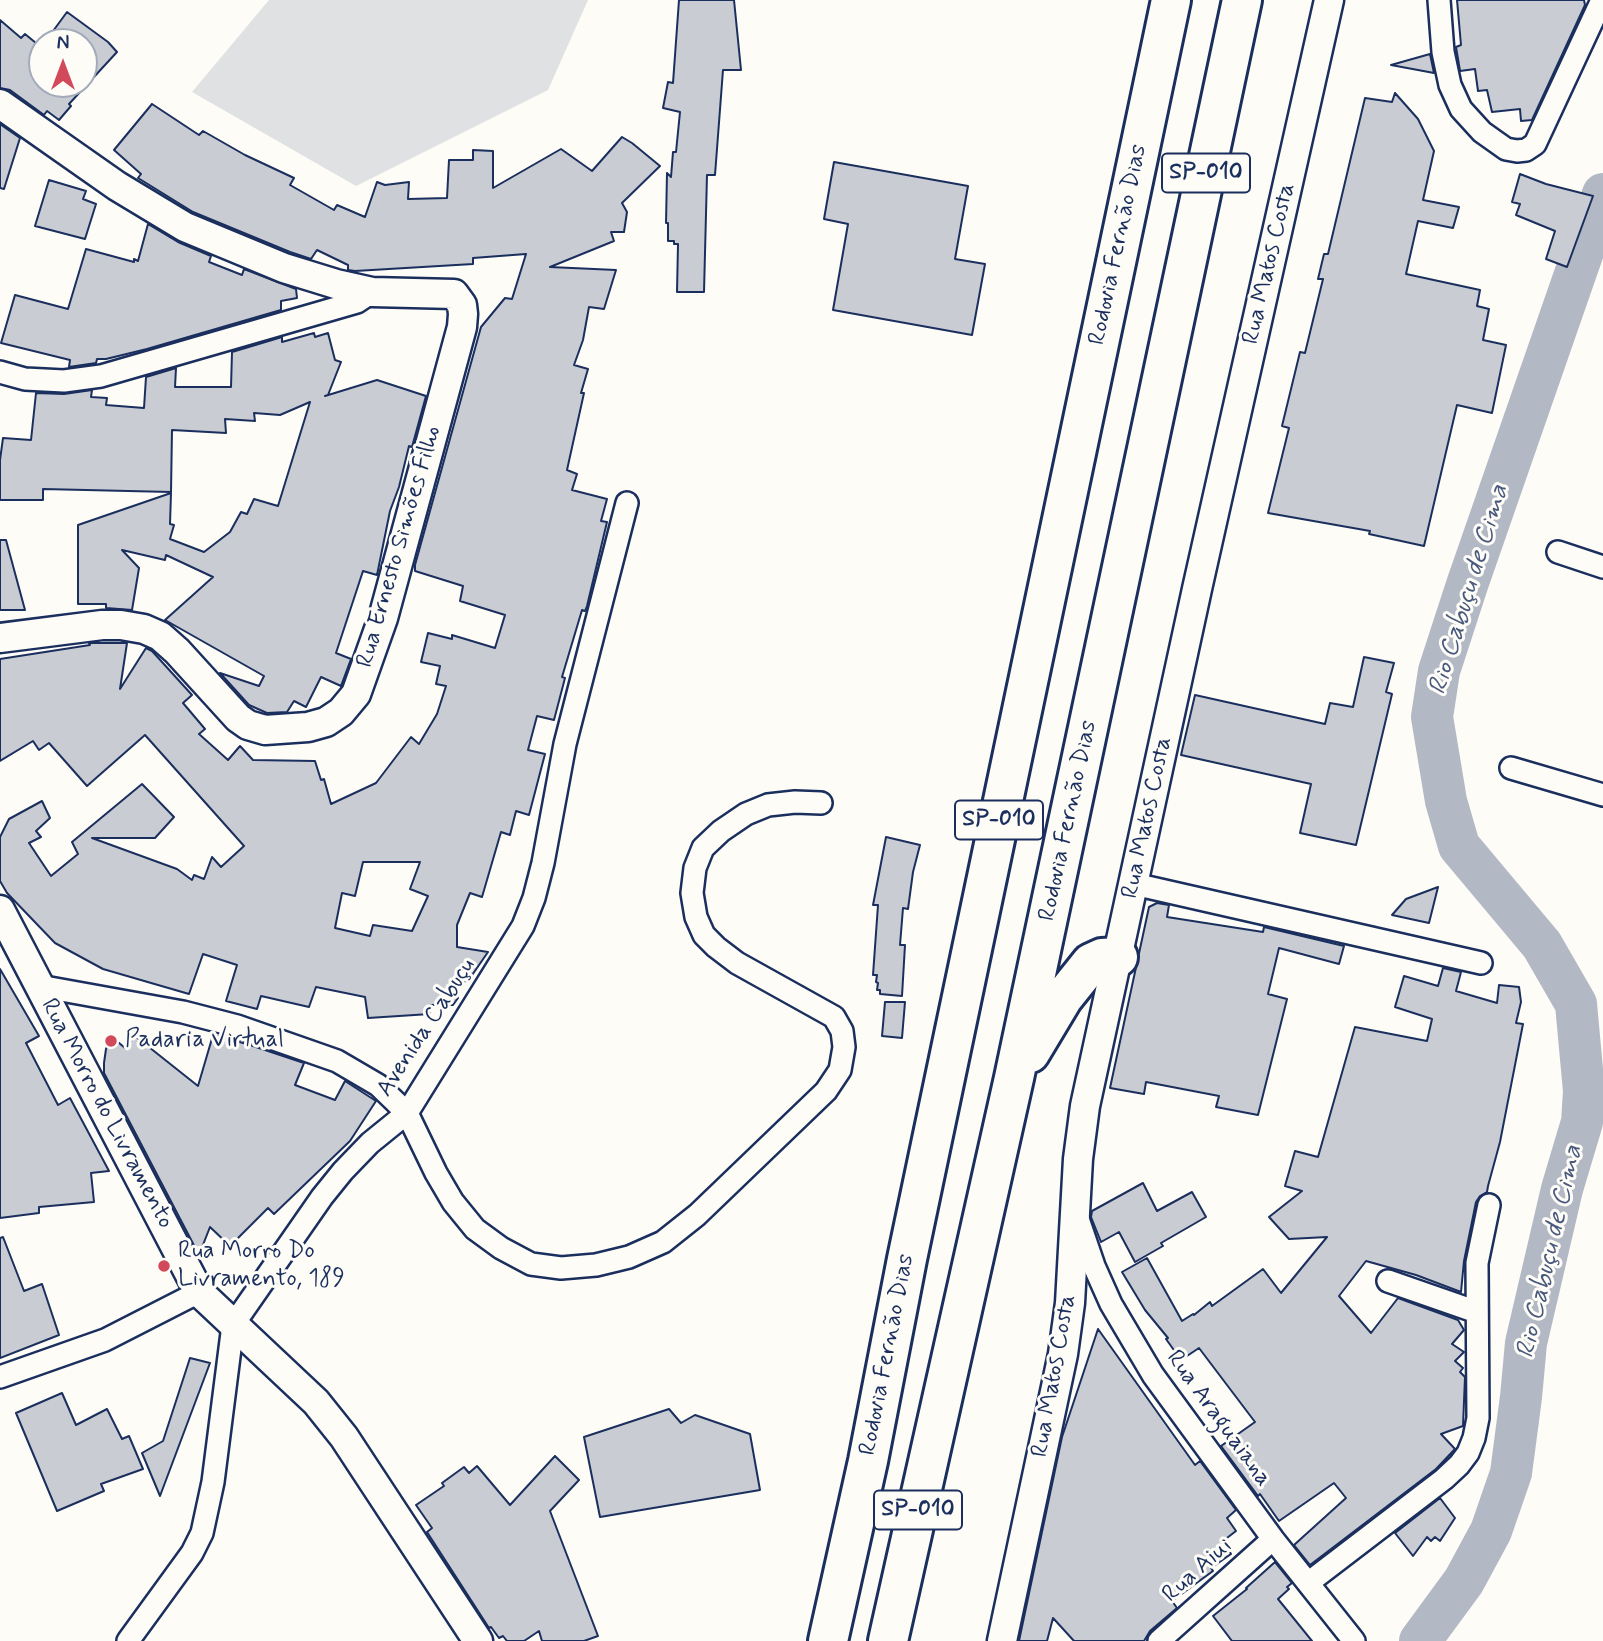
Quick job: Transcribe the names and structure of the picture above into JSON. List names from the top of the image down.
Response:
{
  "streets": {
    "highway": ["SP-010", "Rodovia Fernão Dias"],
    "street": [
      "Rua Matos Costa",
      "Rua Ernesto Simões Filho",
      "Avenida Cabuçu",
      "Rua Morro do Livramento",
      "Rua Araguaiana",
      "Rua Aiui"
    ]
  },
  "crossings": [
    ["Rua Matos Costa", "Rua Araguaiana"],
    ["Avenida Cabuçu", "Rua Morro do Livramento"],
    ["Rua Araguaiana", "Rua Aiui"]
  ],
  "water": ["Rio Cabuçu de Cima"],
  "places": ["Padaria Virtual", "Rua Morro Do Livramento, 189"],
  "north": "top"
}
